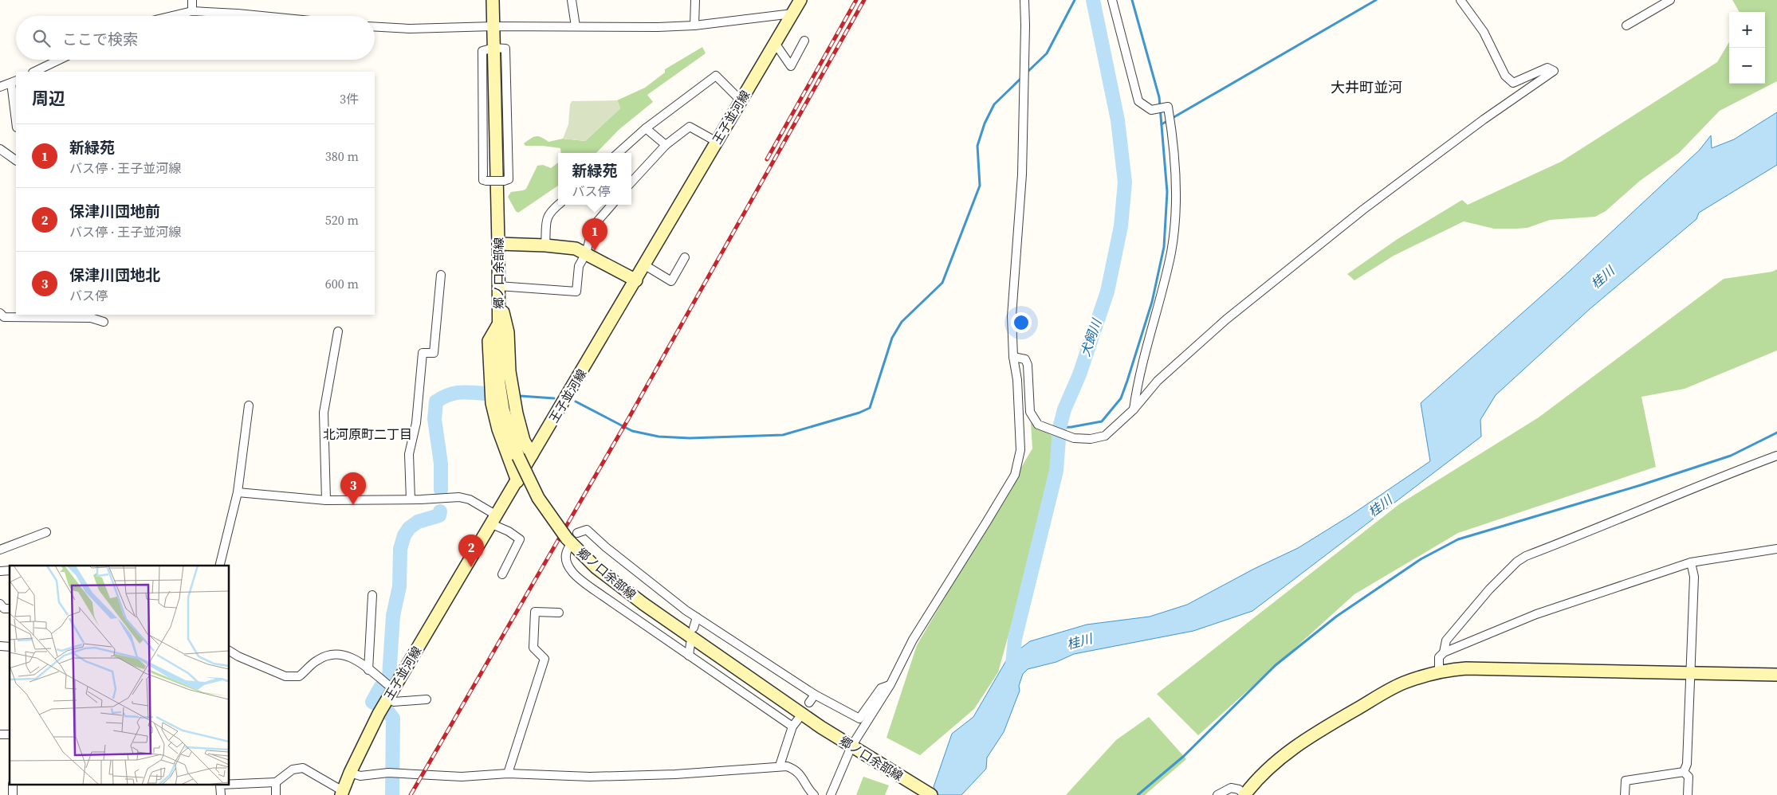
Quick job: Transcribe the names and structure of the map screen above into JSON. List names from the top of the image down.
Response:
{
  "streets": {
    "main road": ["王子並河線", "郷ノ口余部線"]
  },
  "districts": ["大井町並河", "北河原町二丁目"],
  "water": ["桂川", "犬飼川"],
  "page": {
    "map_buttons": ["+", "−"],
    "search": "ここで検索",
    "heading": ["周辺", "3件"],
    "list": [
      {
        "mark": "1",
        "name": "新緑苑",
        "note": "バス停 · 王子並河線",
        "value": "380 m"
      },
      {
        "mark": "2",
        "name": "保津川団地前",
        "note": "バス停 · 王子並河線",
        "value": "520 m"
      },
      {
        "mark": "3",
        "name": "保津川団地北",
        "note": "バス停",
        "value": "600 m"
      }
    ],
    "popup": ["新緑苑", "バス停"],
    "pins": ["1", "3", "2"]
  }
}
